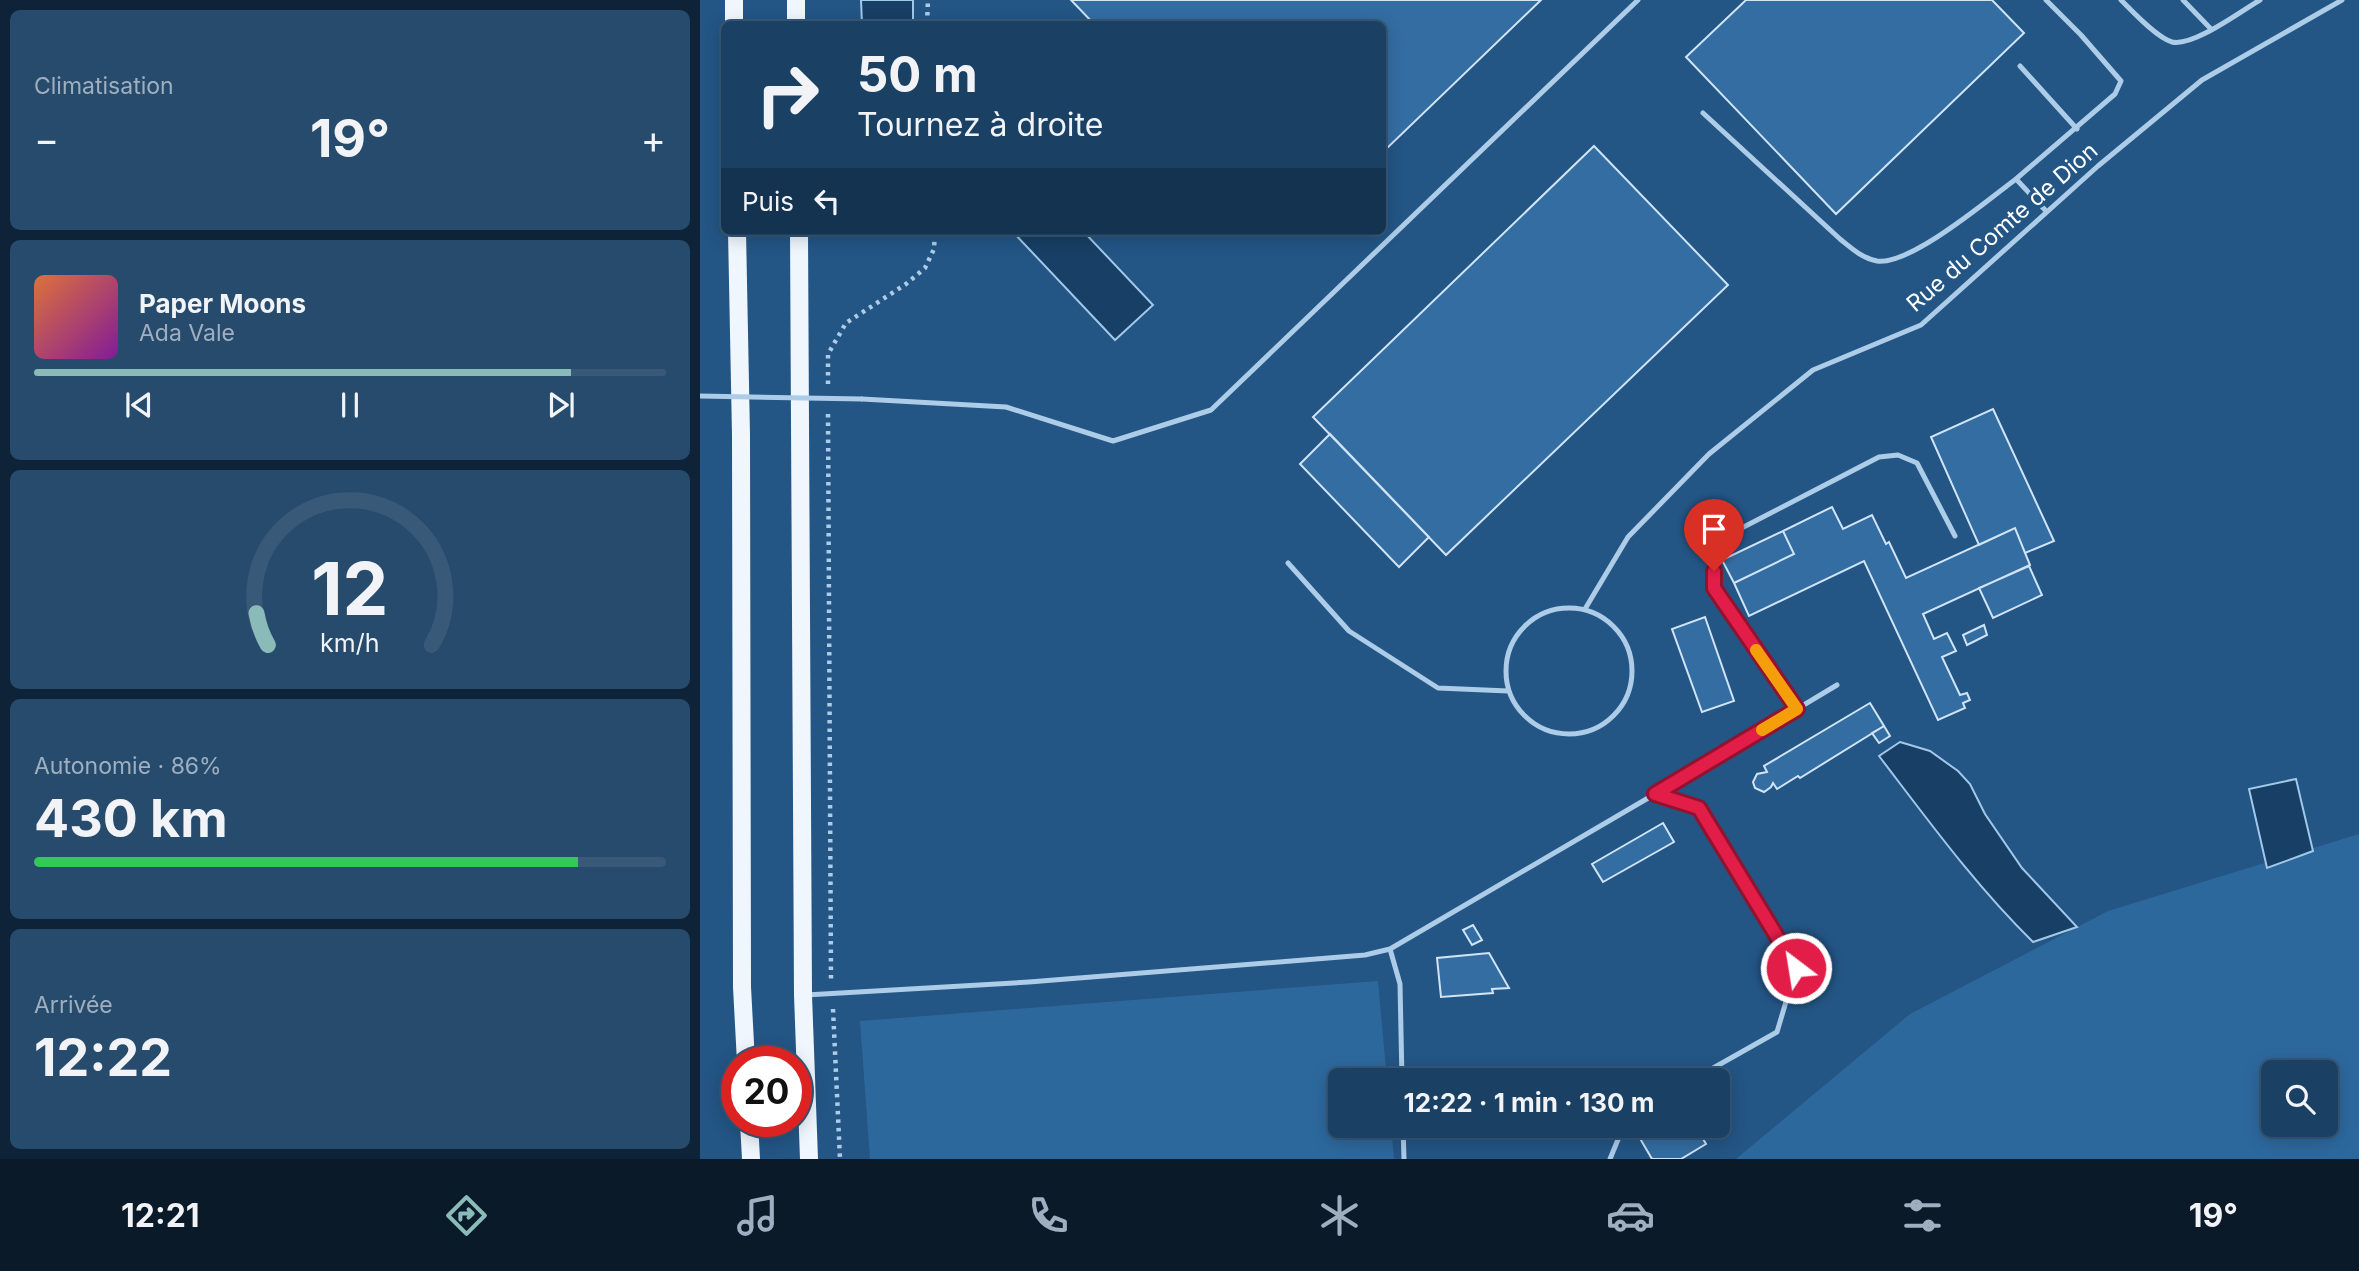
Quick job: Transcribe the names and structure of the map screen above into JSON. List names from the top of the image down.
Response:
{
  "streets": {
    "lane": ["Rue du Comte de Dion"]
  },
  "page": {
    "tile": [
      "Climatisation",
      ["Autonomie · 86%", "430 km"],
      ["Arrivée", "12:22"]
    ],
    "turn": ["50 m", "Tournez à droite"],
    "heat": ["−", "19°", "+"],
    "then": "Puis",
    "song": ["Paper Moons", "Ada Vale"],
    "limit": "20",
    "trip": "12:22 · 1 min · 130 m",
    "tabs": ["12:21", "19°"],
    "gauge": ["12", "km/h"]
  }
}
